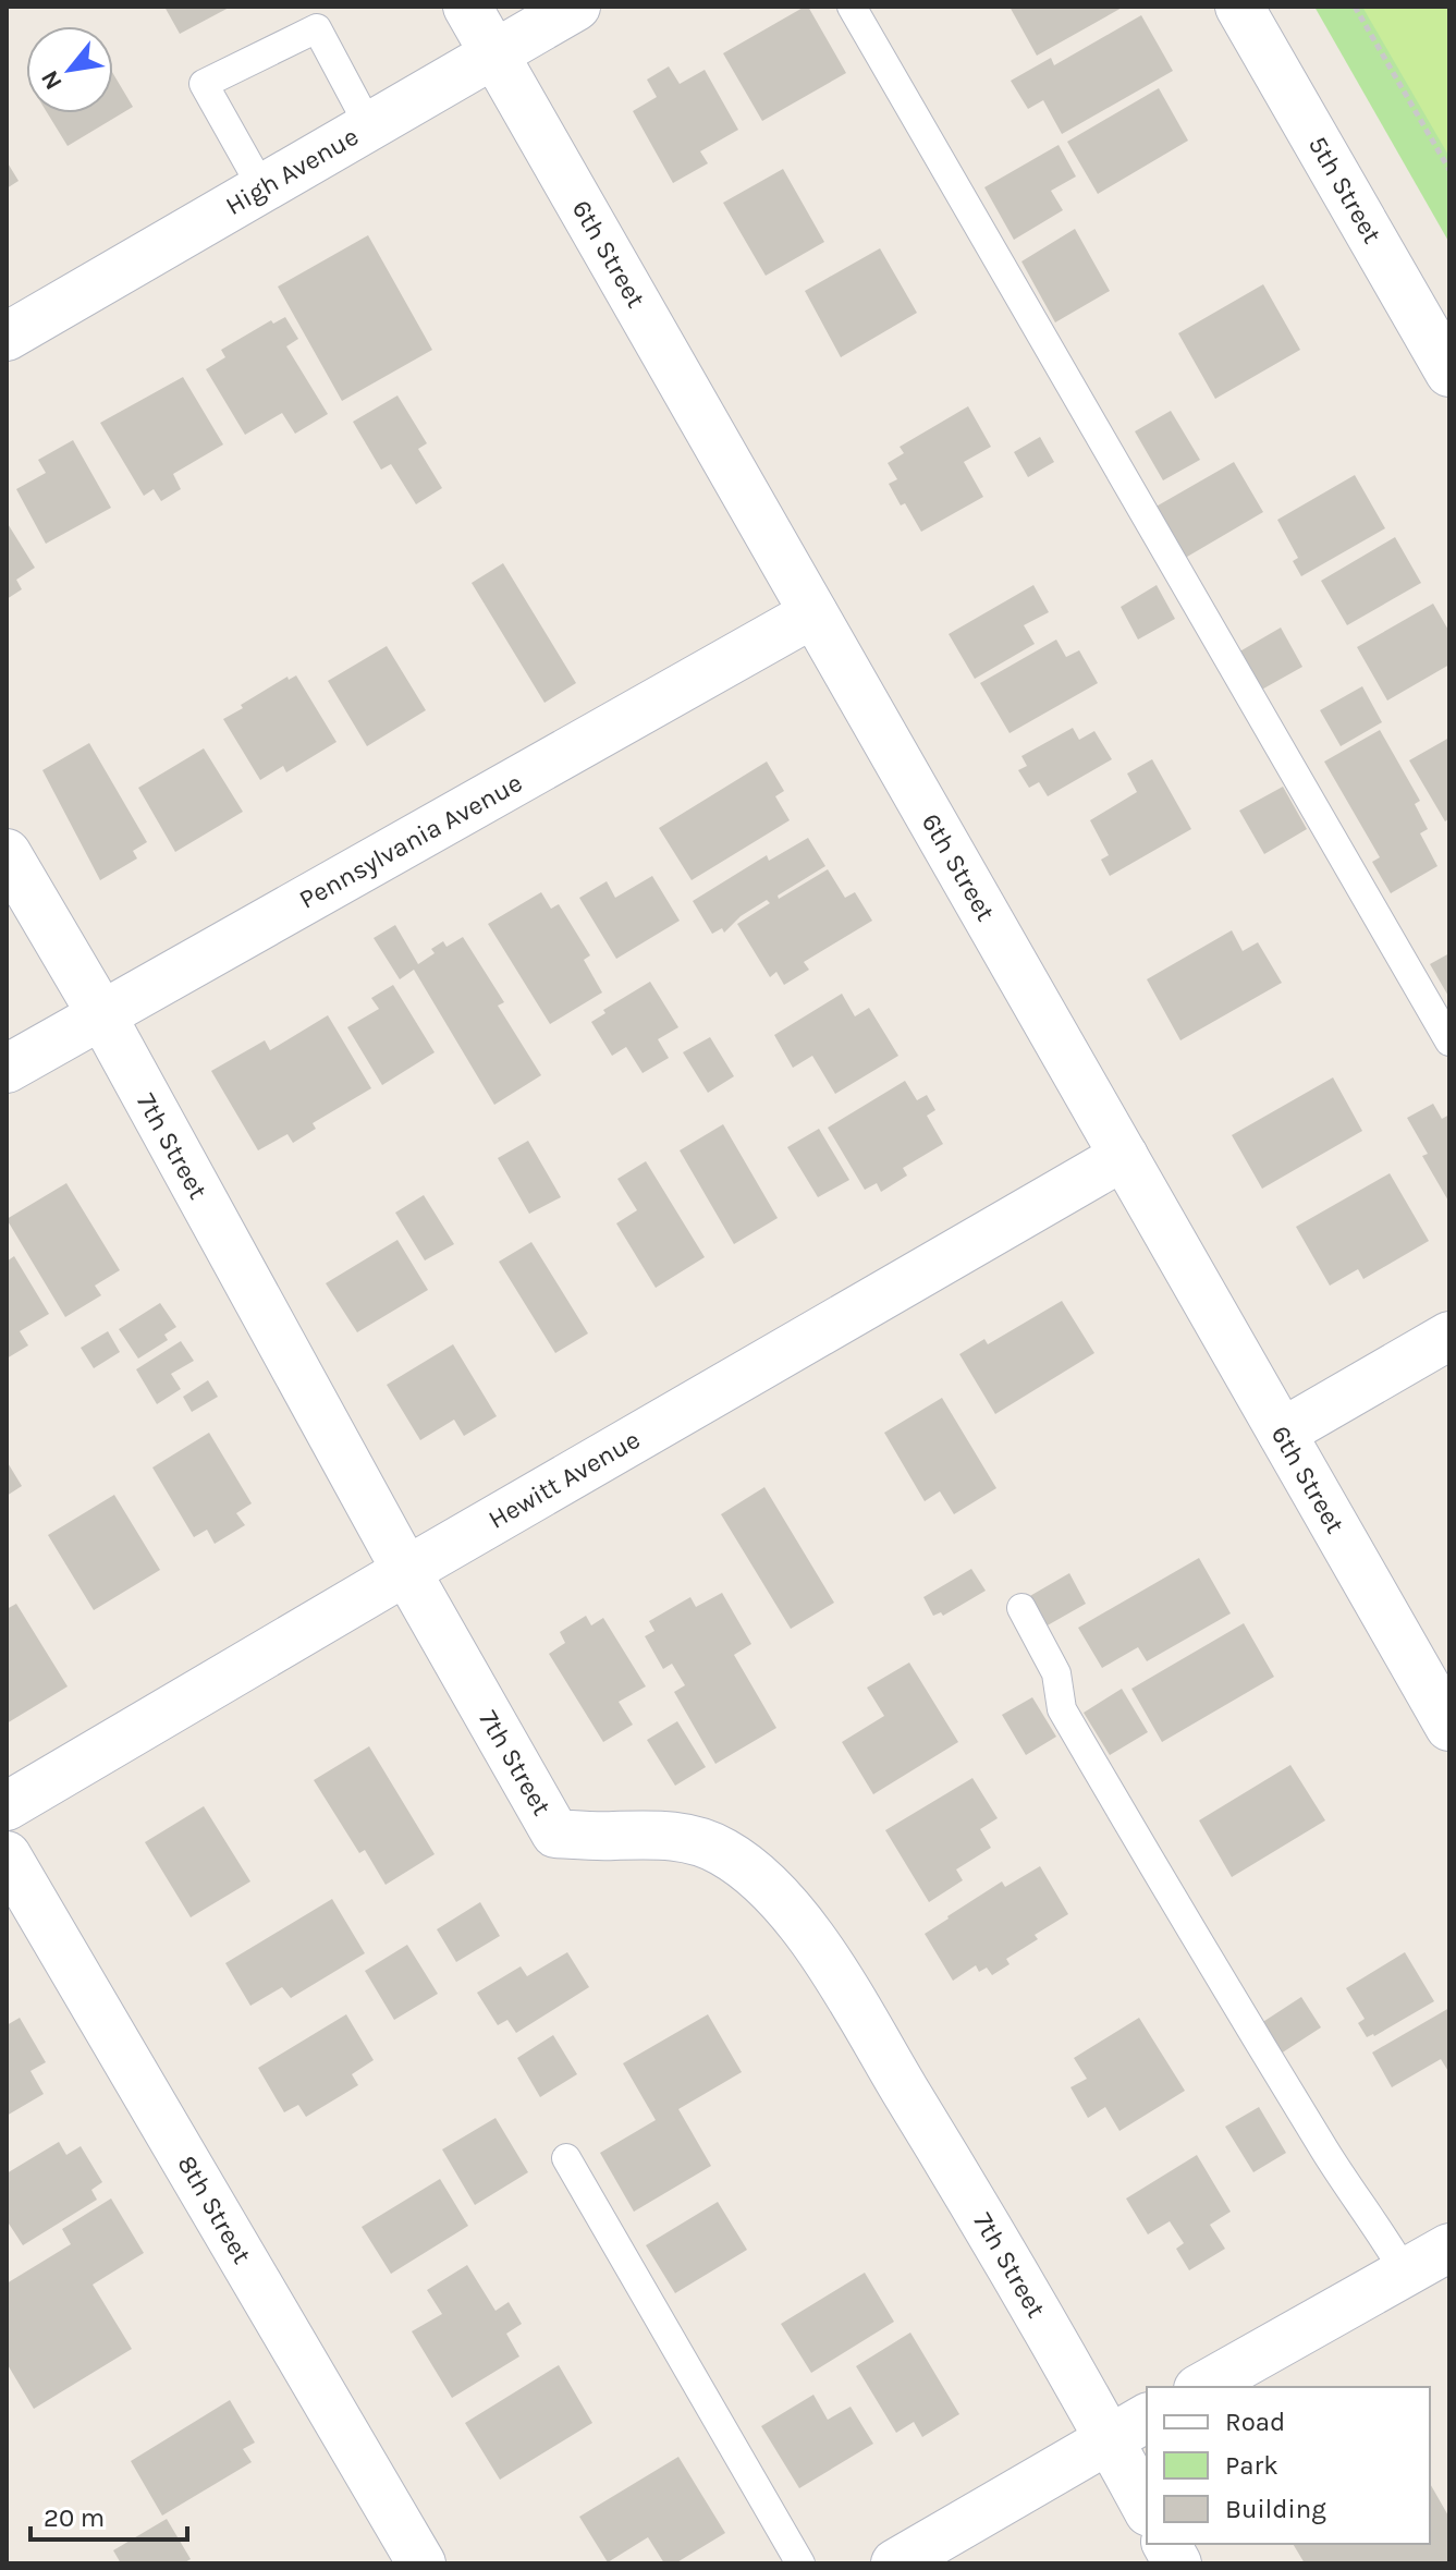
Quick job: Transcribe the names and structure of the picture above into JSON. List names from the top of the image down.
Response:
{
  "streets": {
    "street": [
      "High Avenue",
      "5th Street",
      "6th Street",
      "Pennsylvania Avenue",
      "7th Street",
      "Hewitt Avenue",
      "8th Street"
    ]
  },
  "crossings": [
    ["High Avenue", "6th Street"],
    ["6th Street", "Pennsylvania Avenue"],
    ["6th Street", "Hewitt Avenue"],
    ["Pennsylvania Avenue", "7th Street"],
    ["7th Street", "Hewitt Avenue"]
  ],
  "legend": ["Road", "Park", "Building"],
  "scale_bar": "20 m",
  "north": "bottom left"
}
